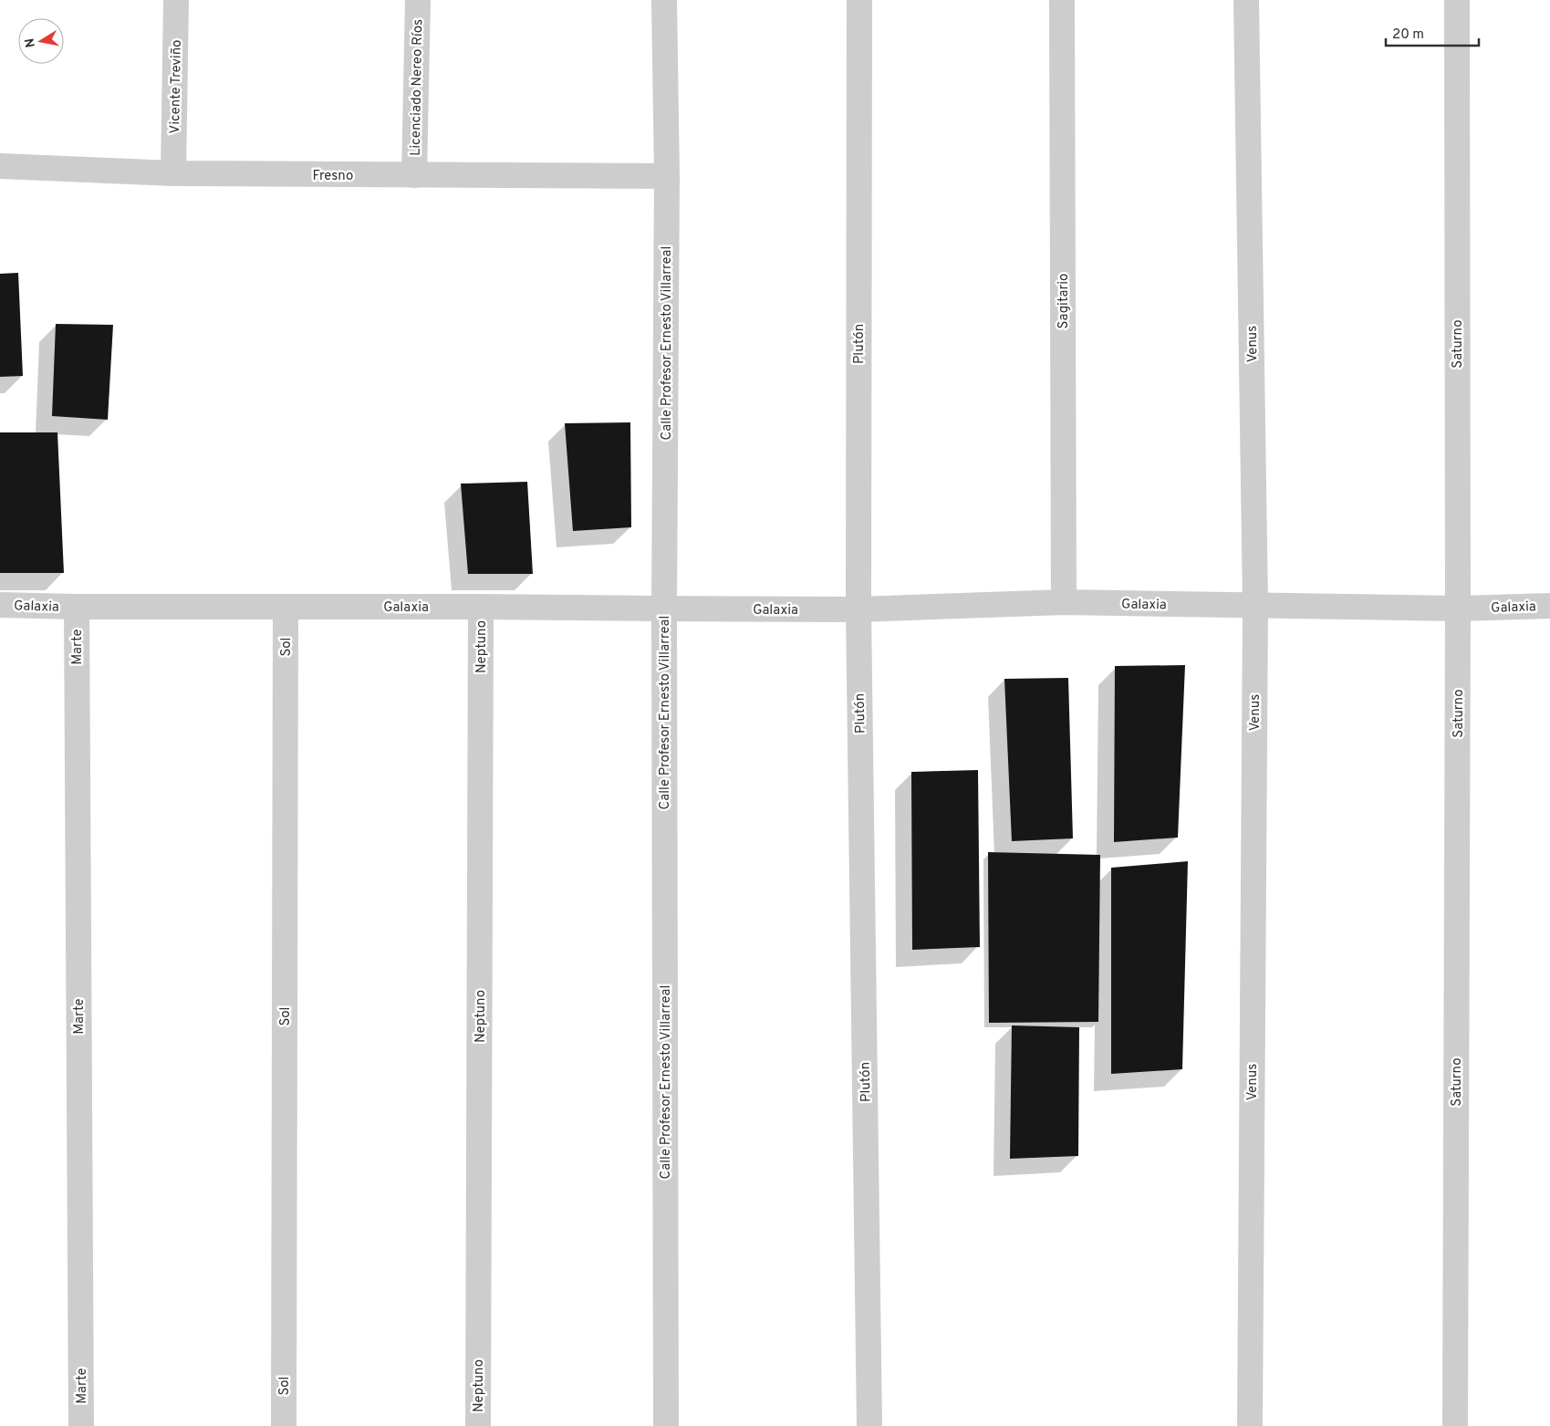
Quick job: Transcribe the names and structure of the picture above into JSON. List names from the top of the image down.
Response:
{
  "streets": {
    "street": [
      "Vicente Treviño",
      "Licenciado Nereo Ríos",
      "Fresno",
      "Sagitario",
      "Calle Profesor Ernesto Villarreal",
      "Plutón",
      "Venus",
      "Saturno",
      "Galaxia",
      "Marte",
      "Sol",
      "Neptuno"
    ]
  },
  "crossings": [
    ["Vicente Treviño", "Fresno"],
    ["Licenciado Nereo Ríos", "Fresno"],
    ["Fresno", "Calle Profesor Ernesto Villarreal"],
    ["Sagitario", "Galaxia"],
    ["Calle Profesor Ernesto Villarreal", "Galaxia"],
    ["Plutón", "Galaxia"],
    ["Venus", "Galaxia"],
    ["Saturno", "Galaxia"],
    ["Galaxia", "Marte"],
    ["Galaxia", "Sol"],
    ["Galaxia", "Neptuno"]
  ],
  "scale_bar": "20 m",
  "north": "left"
}
